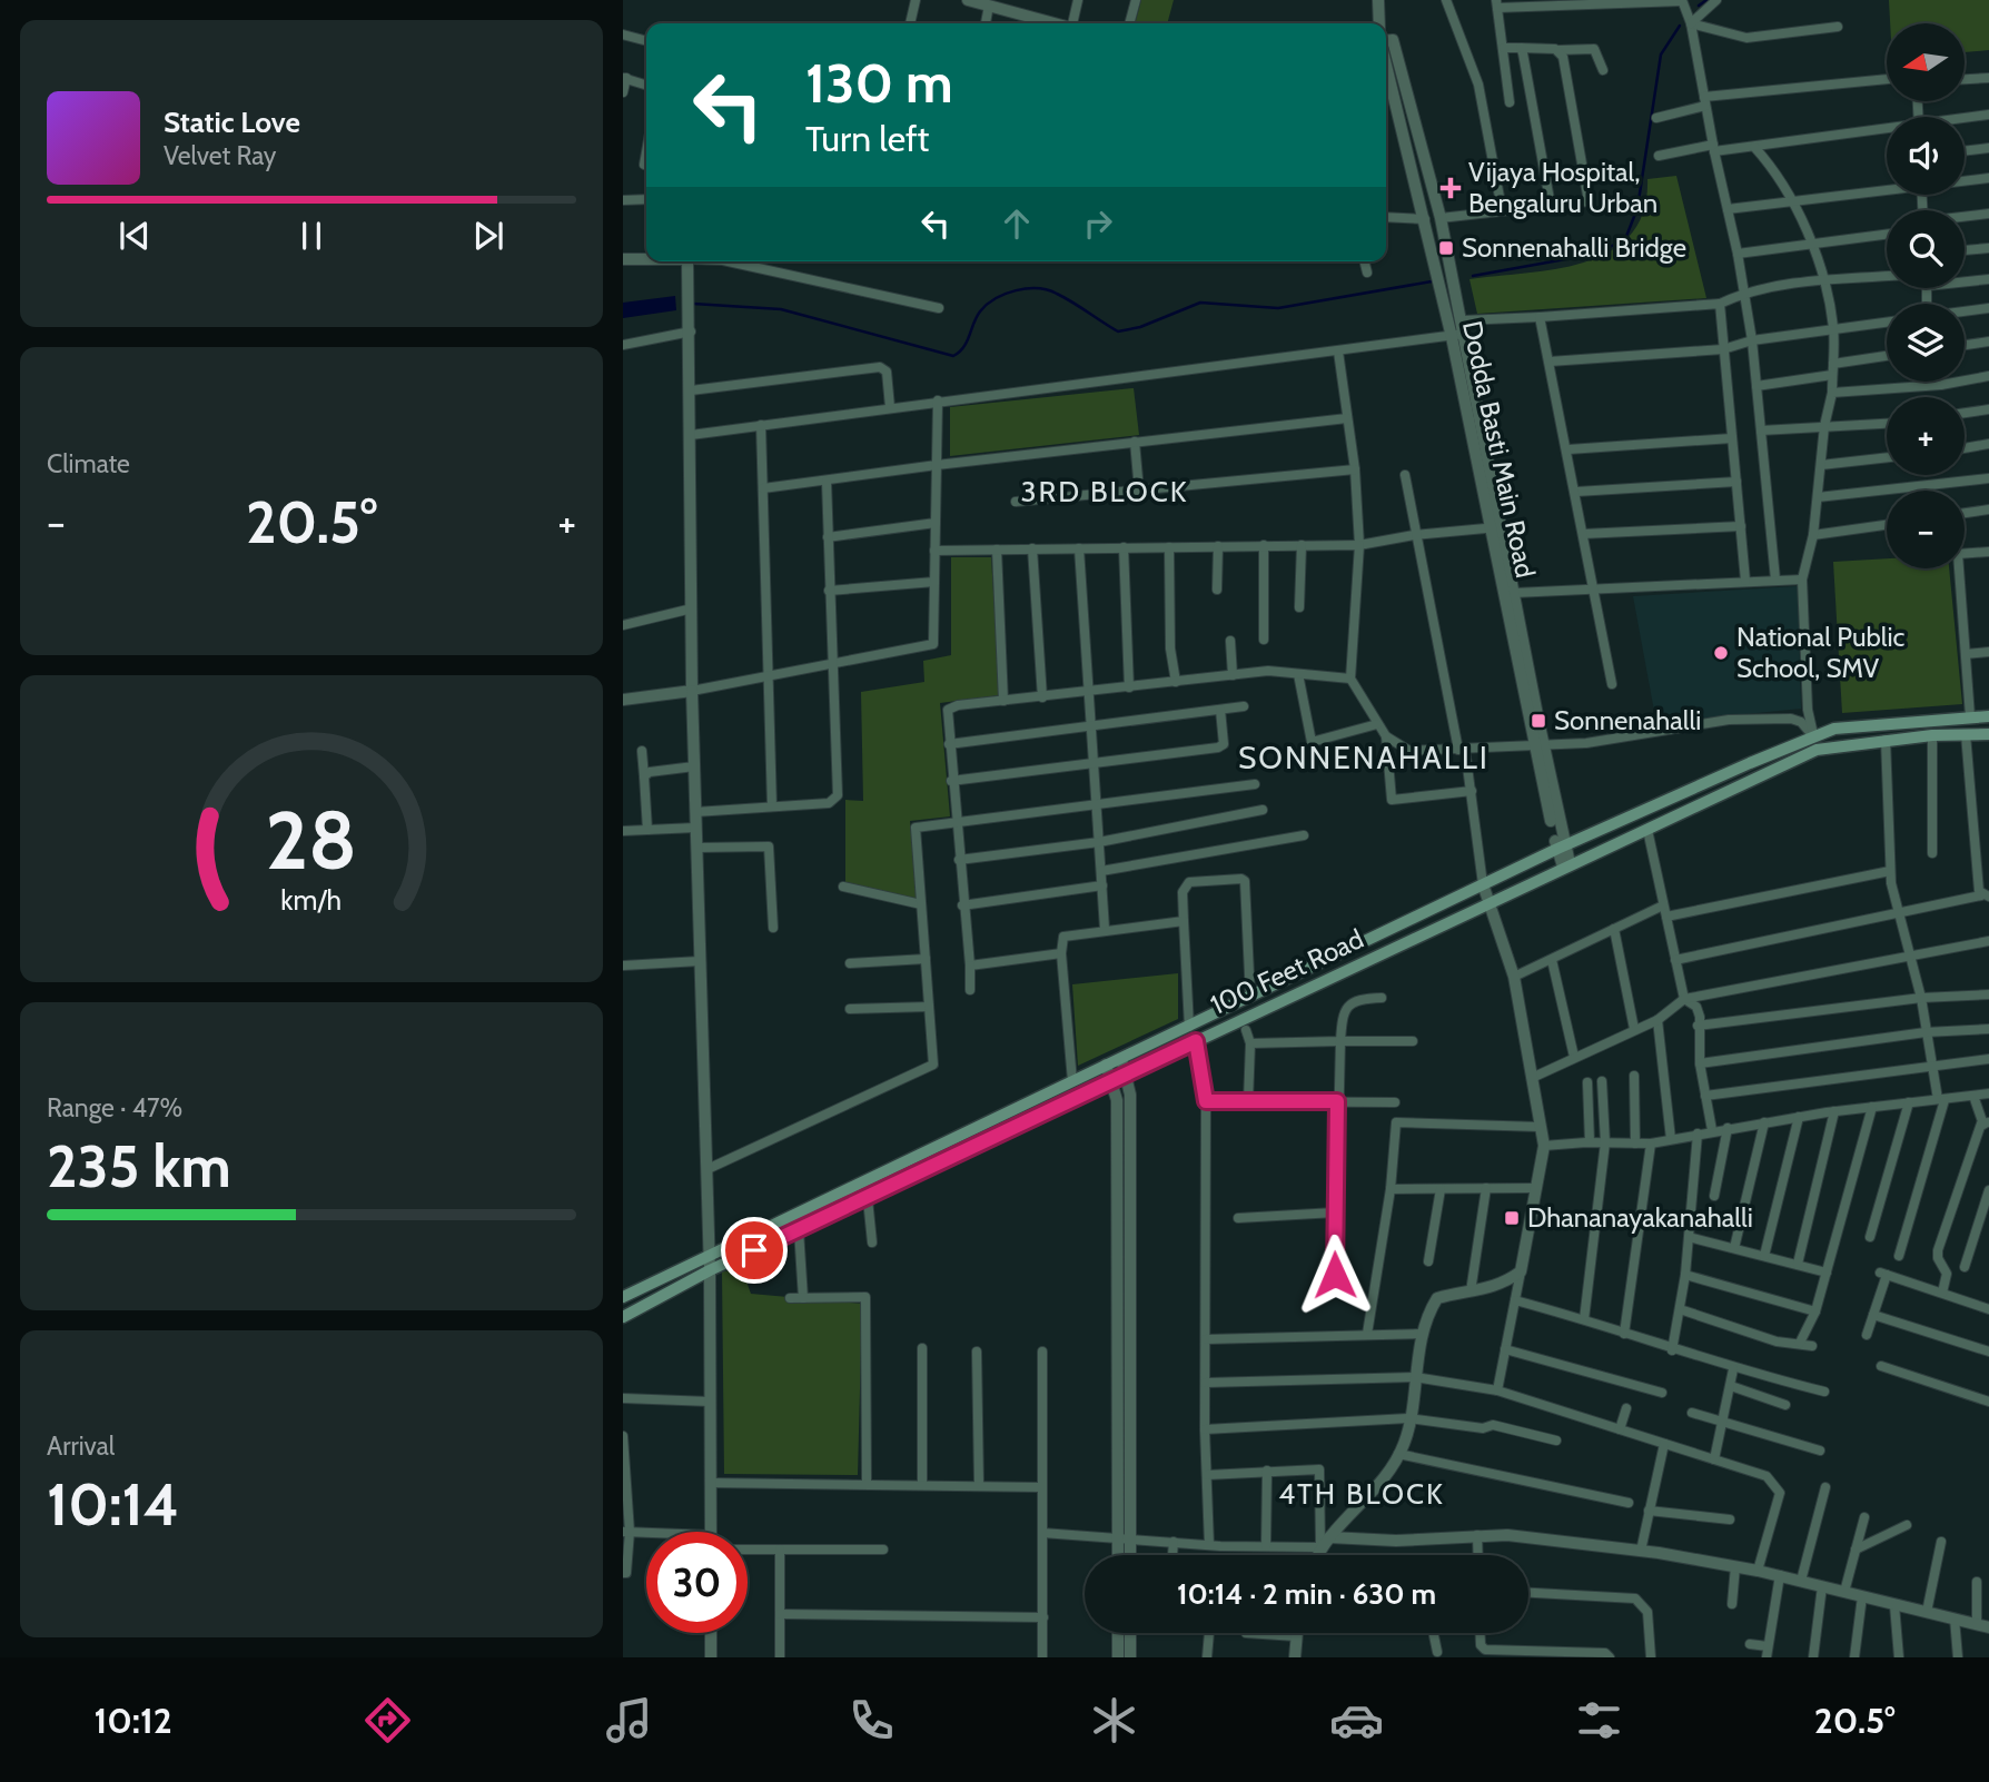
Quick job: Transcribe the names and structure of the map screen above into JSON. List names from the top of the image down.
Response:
{
  "streets": {
    "main road": ["100 Feet Road"],
    "street": ["Dodda Basti Main Road"]
  },
  "crossings": [
    ["Dodda Basti Main Road", "100 Feet Road"]
  ],
  "districts": ["3RD BLOCK", "SONNENAHALLI", "4TH BLOCK"],
  "places": {
    "health": ["Vijaya Hospital, Bengaluru Urban"],
    "transit": ["Sonnenahalli Bridge", "Sonnenahalli", "Dhananayakanahalli"],
    "other": ["National Public School, SMV"]
  },
  "north": "left",
  "page": {
    "map_buttons": ["+", "−"],
    "turn": ["130 m", "Turn left"],
    "song": ["Static Love", "Velvet Ray"],
    "tile": [
      "Climate",
      ["Range · 47%", "235 km"],
      ["Arrival", "10:14"]
    ],
    "heat": ["−", "20.5°", "+"],
    "limit": "30",
    "trip": "10:14 · 2 min · 630 m",
    "tabs": ["10:12", "20.5°"],
    "gauge": ["28", "km/h"]
  }
}
